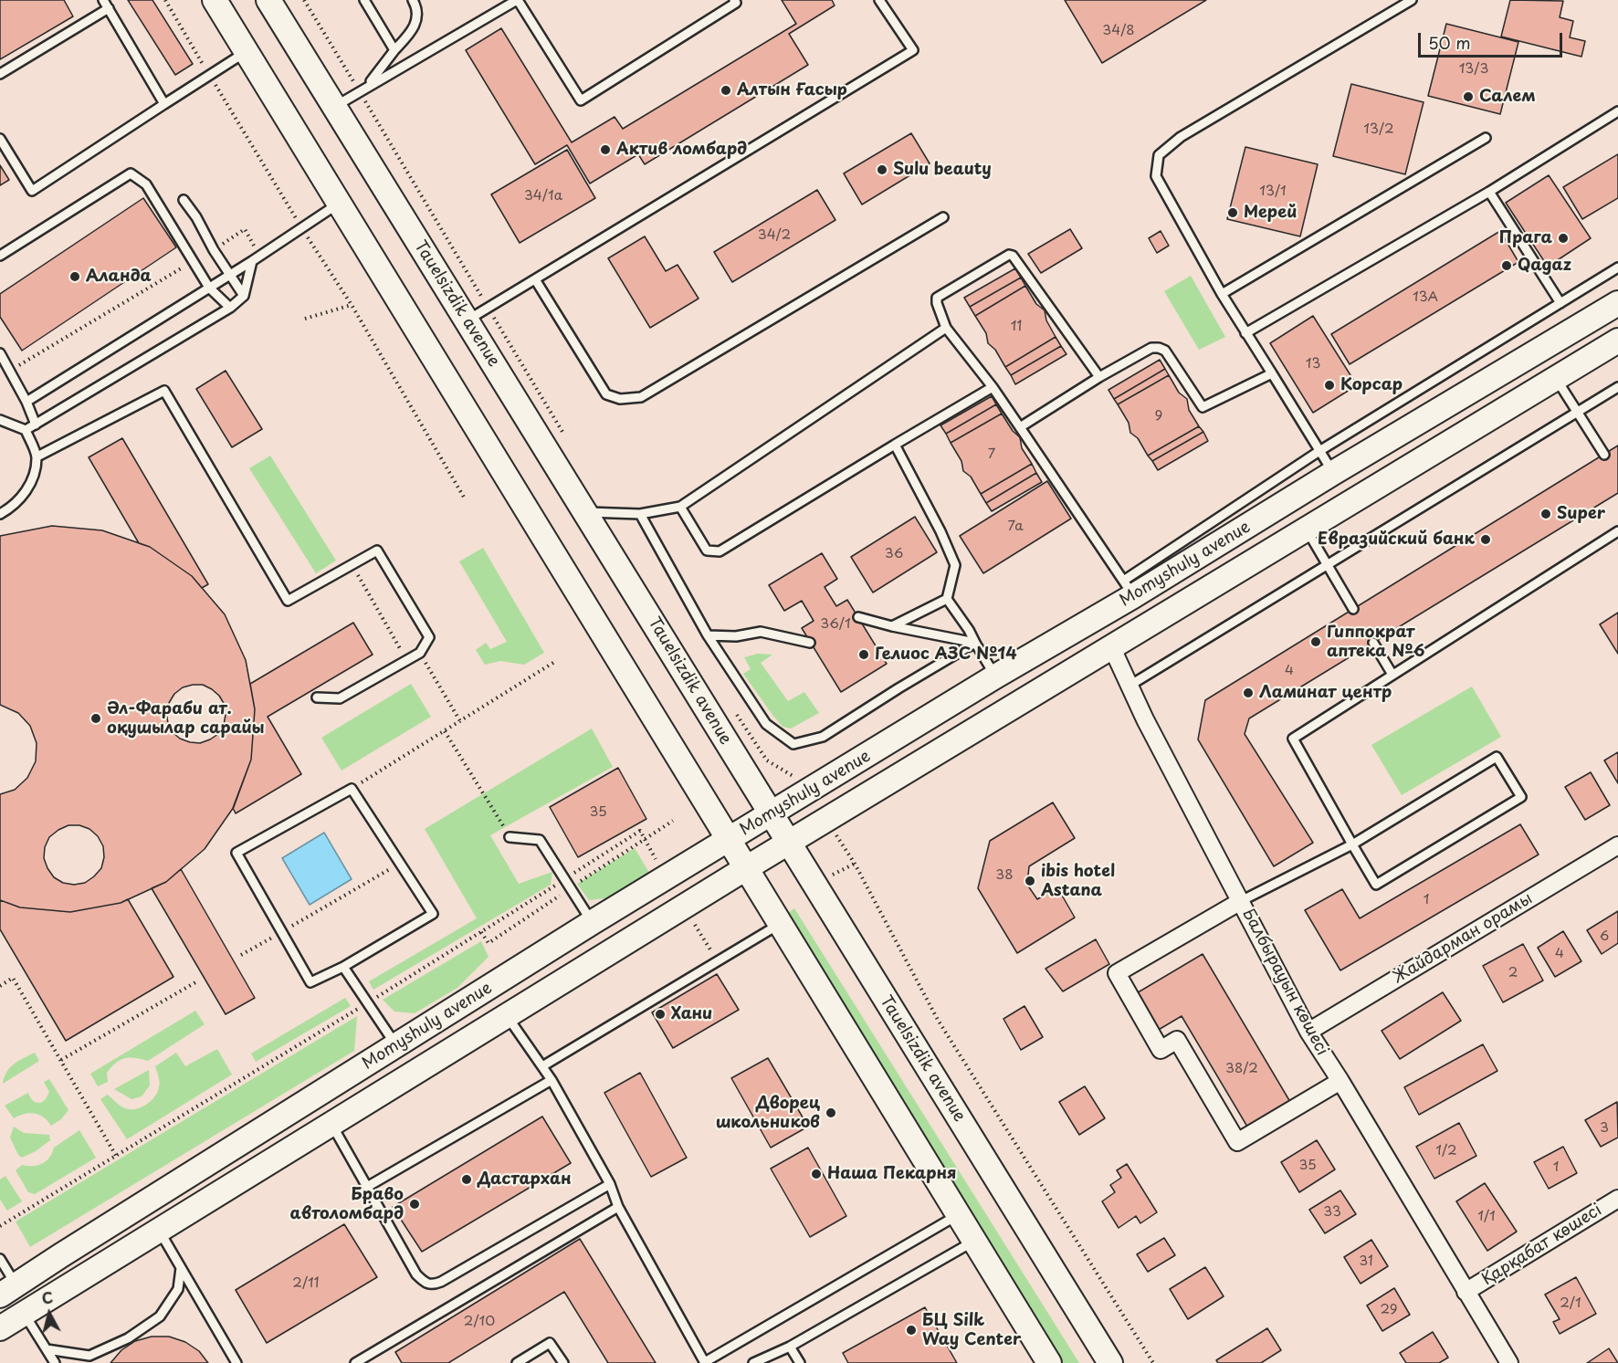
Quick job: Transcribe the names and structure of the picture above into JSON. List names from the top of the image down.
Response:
{
  "streets": {
    "main road": ["Tauelsizdik avenue", "Momyshuly avenue"],
    "street": ["Жайдарман орамы", "Балбырауын көшесі", "Қарқабат көшесі"]
  },
  "crossings": [
    ["Tauelsizdik avenue", "Momyshuly avenue"],
    ["Momyshuly avenue", "Балбырауын көшесі"],
    ["Жайдарман орамы", "Балбырауын көшесі"],
    ["Балбырауын көшесі", "Қарқабат көшесі"]
  ],
  "places": [
    "Алтын Ғасыр",
    "Салем",
    "Актив ломбард",
    "Sulu beauty",
    "Мерей",
    "Прага",
    "Qagaz",
    "Аланда",
    "Корсар",
    "Super",
    "Евразийский банк",
    "Гиппократ аптека №6",
    "Гелиос АЗС №14",
    "Ламинат центр",
    "Әл-Фараби ат. оқушылар сарайы",
    "ibis hotel Astana",
    "Хани",
    "Дворец школьников",
    "Наша Пекарня",
    "Дастархан",
    "Браво автоломбард",
    "БЦ Silk Way Center"
  ],
  "house_numbers": [
    "34/8",
    "13/3",
    "13/2",
    "13/1",
    "34/1а",
    "34/2",
    "13А",
    "11",
    "13",
    "9",
    "7",
    "7а",
    "36",
    "36/1",
    "4",
    "35",
    "38",
    "1",
    "6",
    "4",
    "2",
    "38/2",
    "3",
    "1/2",
    "35",
    "1",
    "33",
    "1/1",
    "31",
    "2/11",
    "2/1",
    "29",
    "2/10"
  ],
  "scale_bar": "50 m",
  "north": "top"
}
